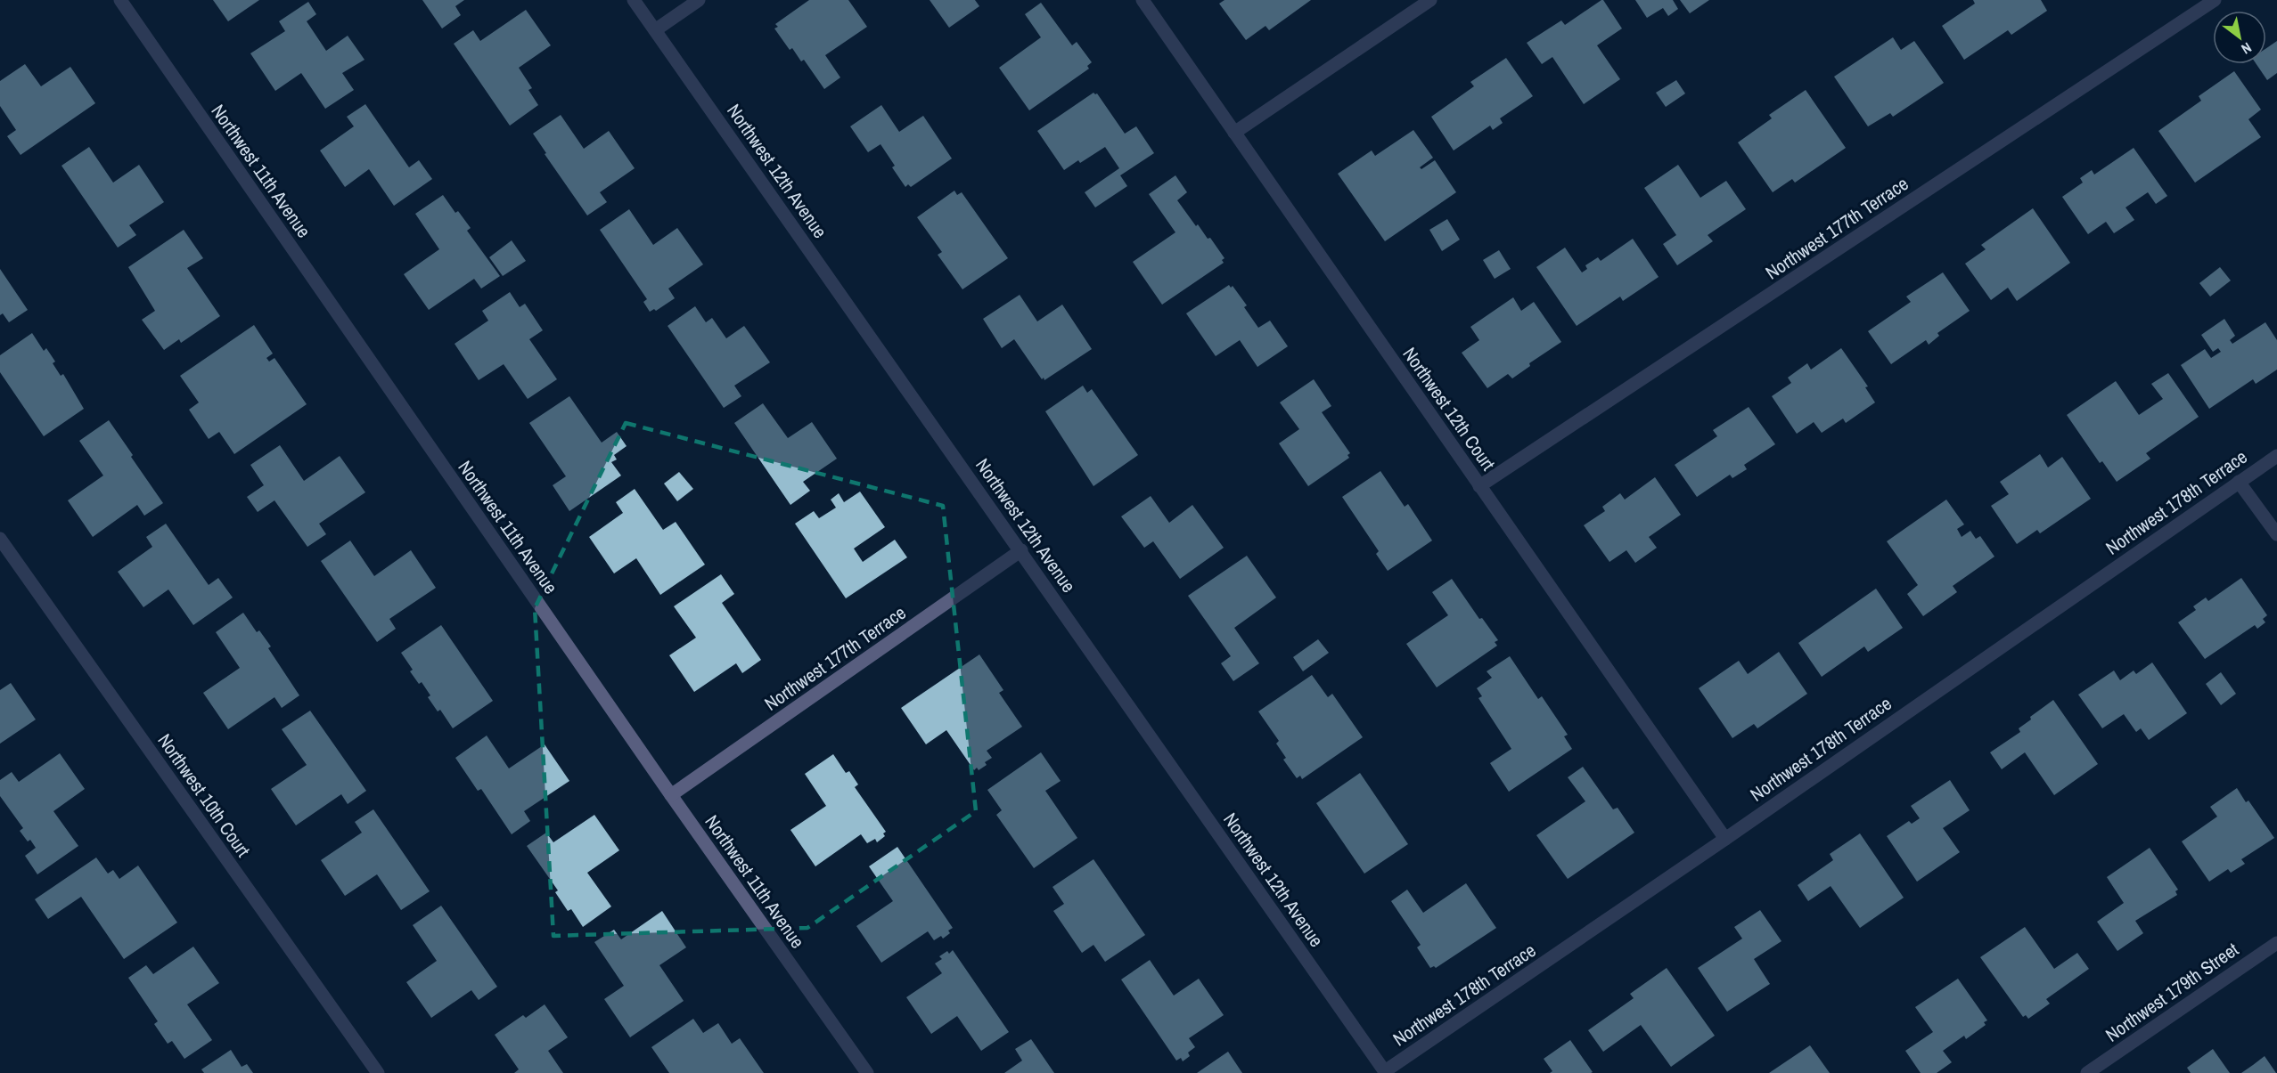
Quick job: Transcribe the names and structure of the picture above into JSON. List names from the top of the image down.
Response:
{
  "streets": {
    "street": [
      "Northwest 11th Avenue",
      "Northwest 12th Avenue",
      "Northwest 177th Terrace",
      "Northwest 12th Court",
      "Northwest 178th Terrace",
      "Northwest 10th Court",
      "Northwest 179th Street"
    ]
  },
  "crossings": [
    ["Northwest 11th Avenue", "Northwest 177th Terrace"],
    ["Northwest 12th Avenue", "Northwest 177th Terrace"],
    ["Northwest 12th Avenue", "Northwest 178th Terrace"],
    ["Northwest 177th Terrace", "Northwest 12th Court"],
    ["Northwest 12th Court", "Northwest 178th Terrace"]
  ],
  "north": "bottom right"
}
